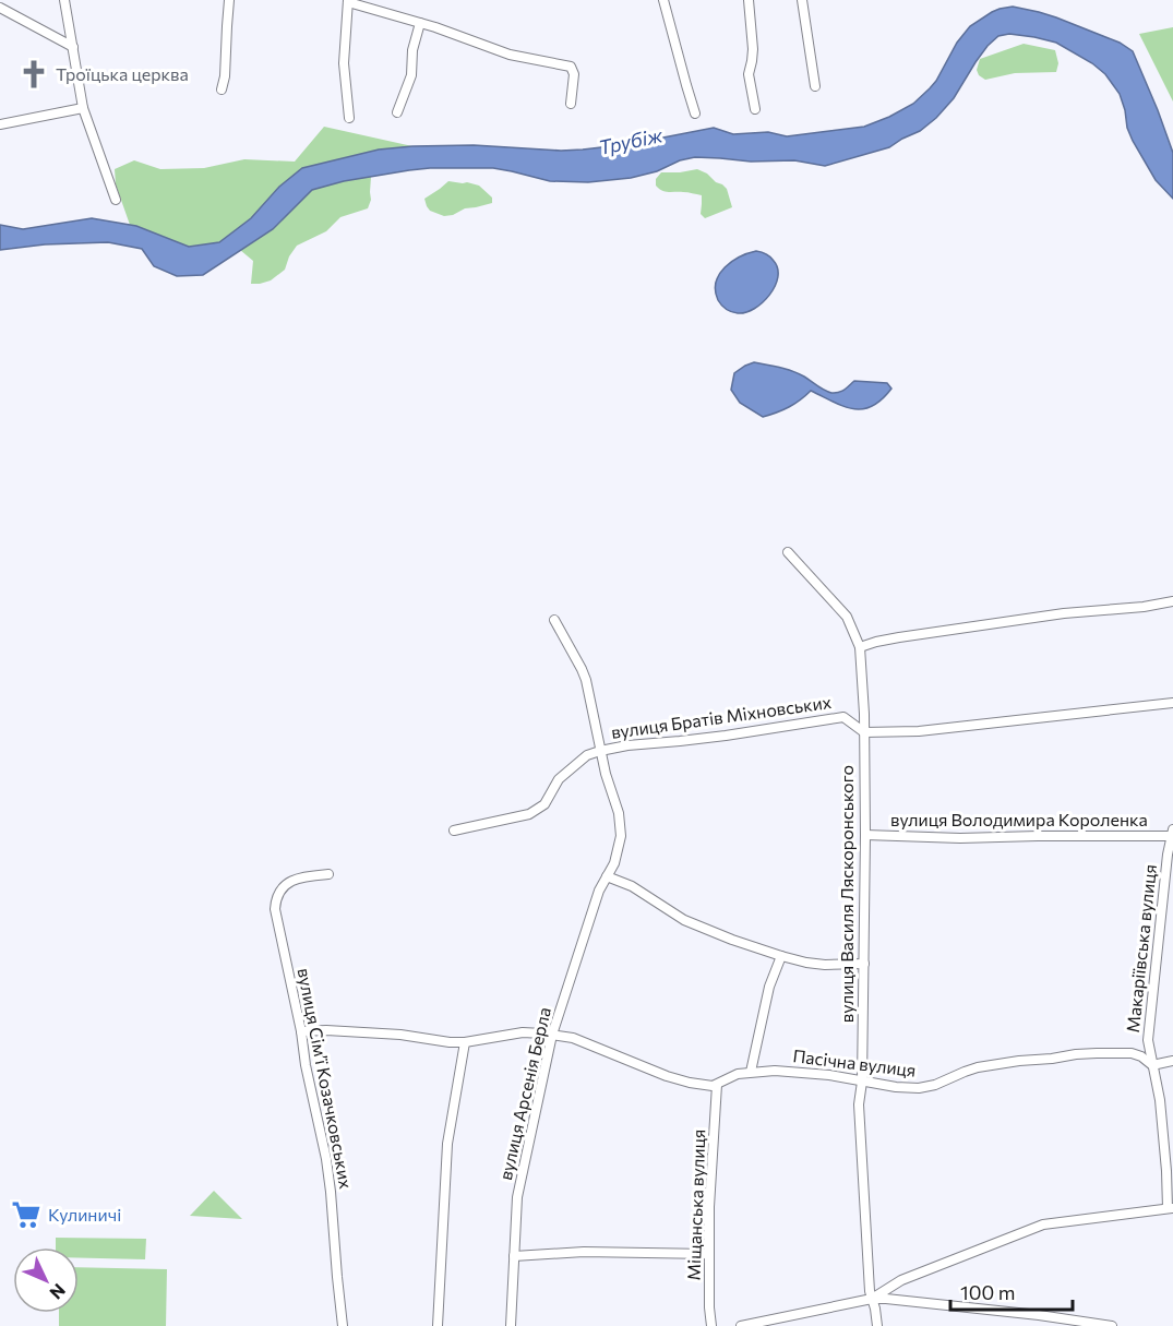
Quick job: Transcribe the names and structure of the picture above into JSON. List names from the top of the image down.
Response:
{
  "streets": {
    "street": [
      "вулиця Братів Міхновських",
      "вулиця Володимира Короленка",
      "вулиця Василя Ляскоронського",
      "Макаріївська вулиця",
      "Пасічна вулиця",
      "вулиця Сімʼї Козачковських",
      "вулиця Арсенія Берла",
      "Міщанська вулиця"
    ]
  },
  "crossings": [
    ["вулиця Братів Міхновських", "вулиця Василя Ляскоронського"],
    ["вулиця Братів Міхновських", "вулиця Арсенія Берла"],
    ["вулиця Володимира Короленка", "вулиця Василя Ляскоронського"],
    ["вулиця Володимира Короленка", "Макаріївська вулиця"],
    ["вулиця Василя Ляскоронського", "Пасічна вулиця"],
    ["Макаріївська вулиця", "Пасічна вулиця"],
    ["Пасічна вулиця", "вулиця Сімʼї Козачковських"],
    ["Пасічна вулиця", "вулиця Арсенія Берла"],
    ["Пасічна вулиця", "Міщанська вулиця"]
  ],
  "water": ["Трубіж"],
  "places": {
    "church": ["Троїцька церква"],
    "supermarket": ["Кулиничі"]
  },
  "scale_bar": "100 m",
  "north": "bottom right"
}
